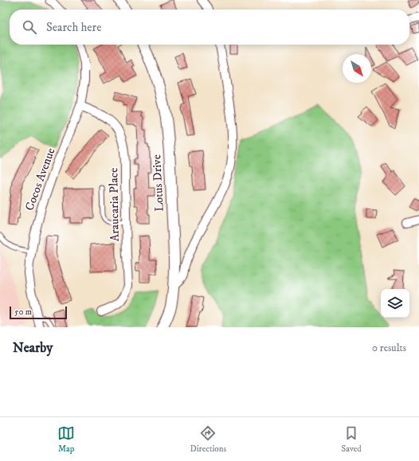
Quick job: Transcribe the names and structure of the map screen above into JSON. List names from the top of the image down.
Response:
{
  "streets": {
    "street": ["Cocos Avenue", "Lotus Drive", "Araucaria Place"]
  },
  "crossings": [
    ["Cocos Avenue", "Araucaria Place"]
  ],
  "scale_bar": "50 m",
  "north": "bottom right",
  "page": {
    "search": "Search here",
    "scale": "50 m",
    "heading": ["Nearby", "0 results"],
    "nav": ["Map", "Directions", "Saved"]
  }
}
